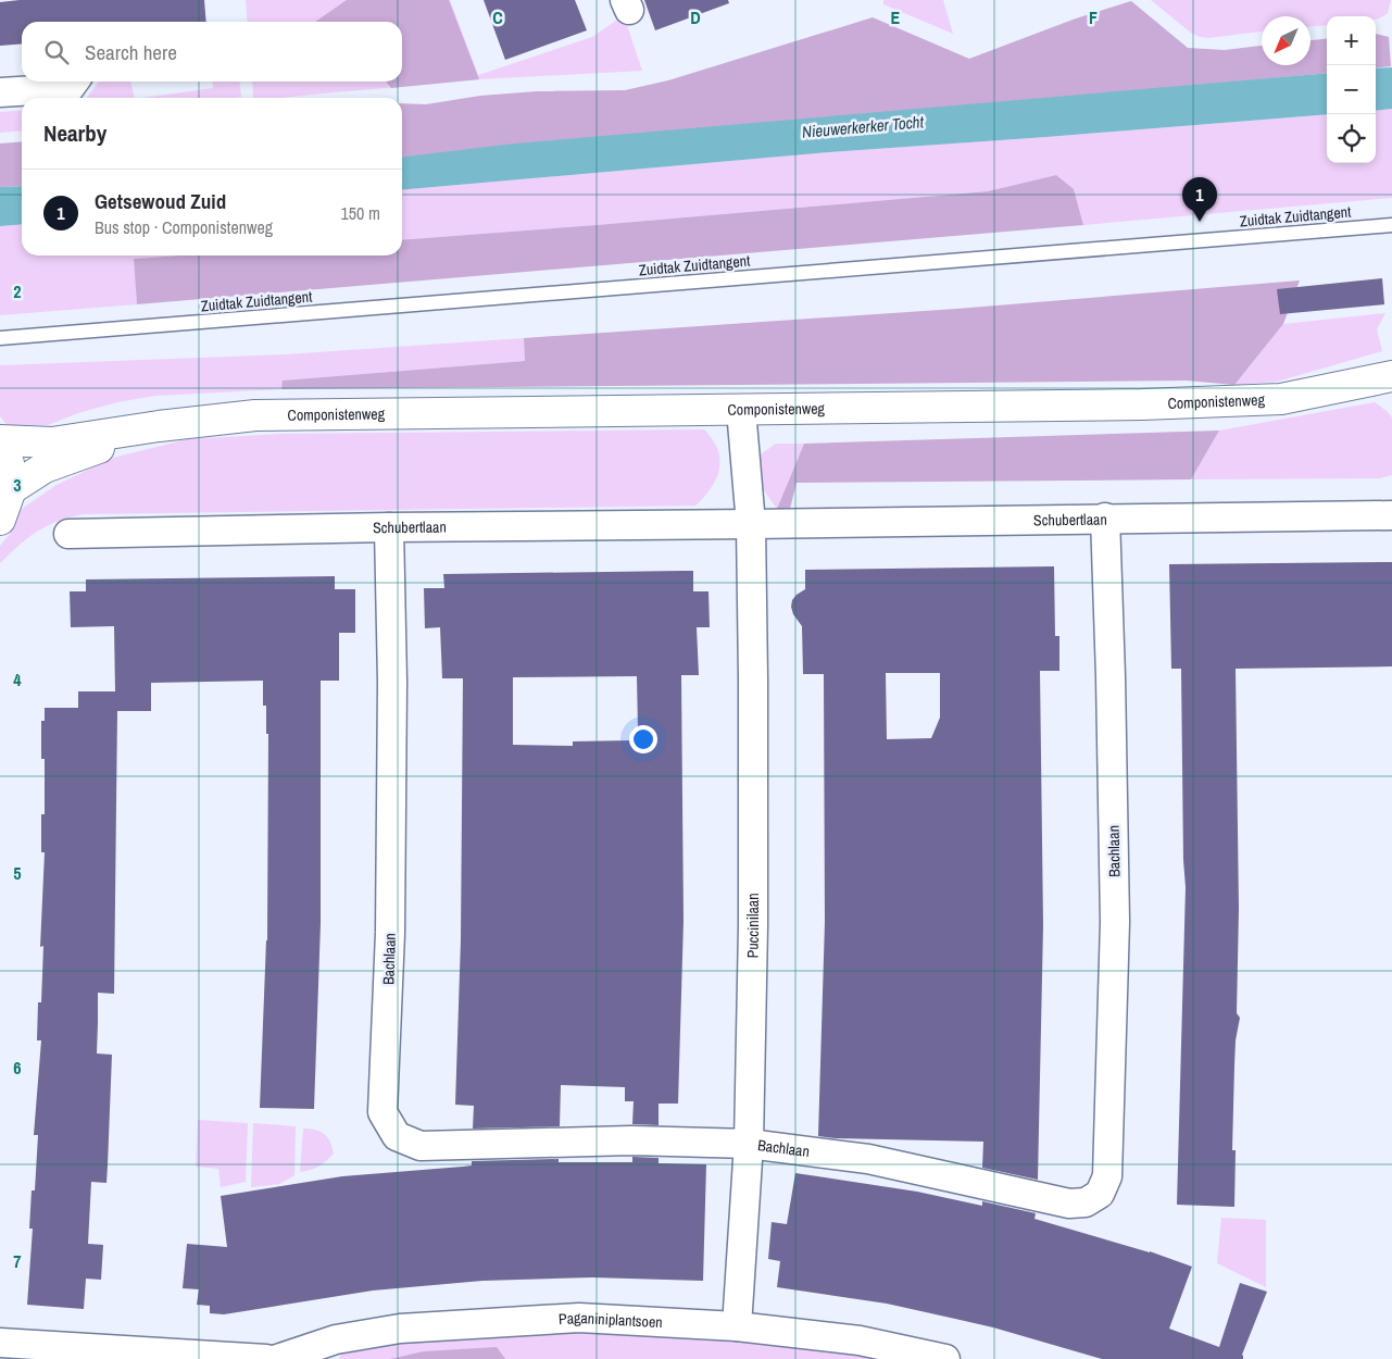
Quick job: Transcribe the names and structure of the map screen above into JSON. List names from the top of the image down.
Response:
{
  "streets": {
    "main road": ["Componistenweg"],
    "street": [
      "Schubertlaan",
      "Bachlaan",
      "Puccinilaan",
      "Paganiniplantsoen"
    ],
    "lane": ["Zuidtak Zuidtangent"]
  },
  "crossings": [
    ["Schubertlaan", "Bachlaan"],
    ["Schubertlaan", "Puccinilaan"],
    ["Bachlaan", "Puccinilaan"],
    ["Puccinilaan", "Paganiniplantsoen"]
  ],
  "water": ["Nieuwerkerker Tocht"],
  "north": "bottom left",
  "page": {
    "map_buttons": ["+", "−"],
    "search": "Search here",
    "heading": "Nearby",
    "list": [
      {
        "mark": "1",
        "name": "Getsewoud Zuid",
        "note": "Bus stop · Componistenweg",
        "value": "150 m"
      }
    ],
    "pins": "1"
  },
  "grid": {
    "columns": [
      "C",
      "D",
      "E",
      "F"
    ],
    "rows": [
      "2",
      "3",
      "4",
      "5",
      "6",
      "7"
    ]
  }
}
